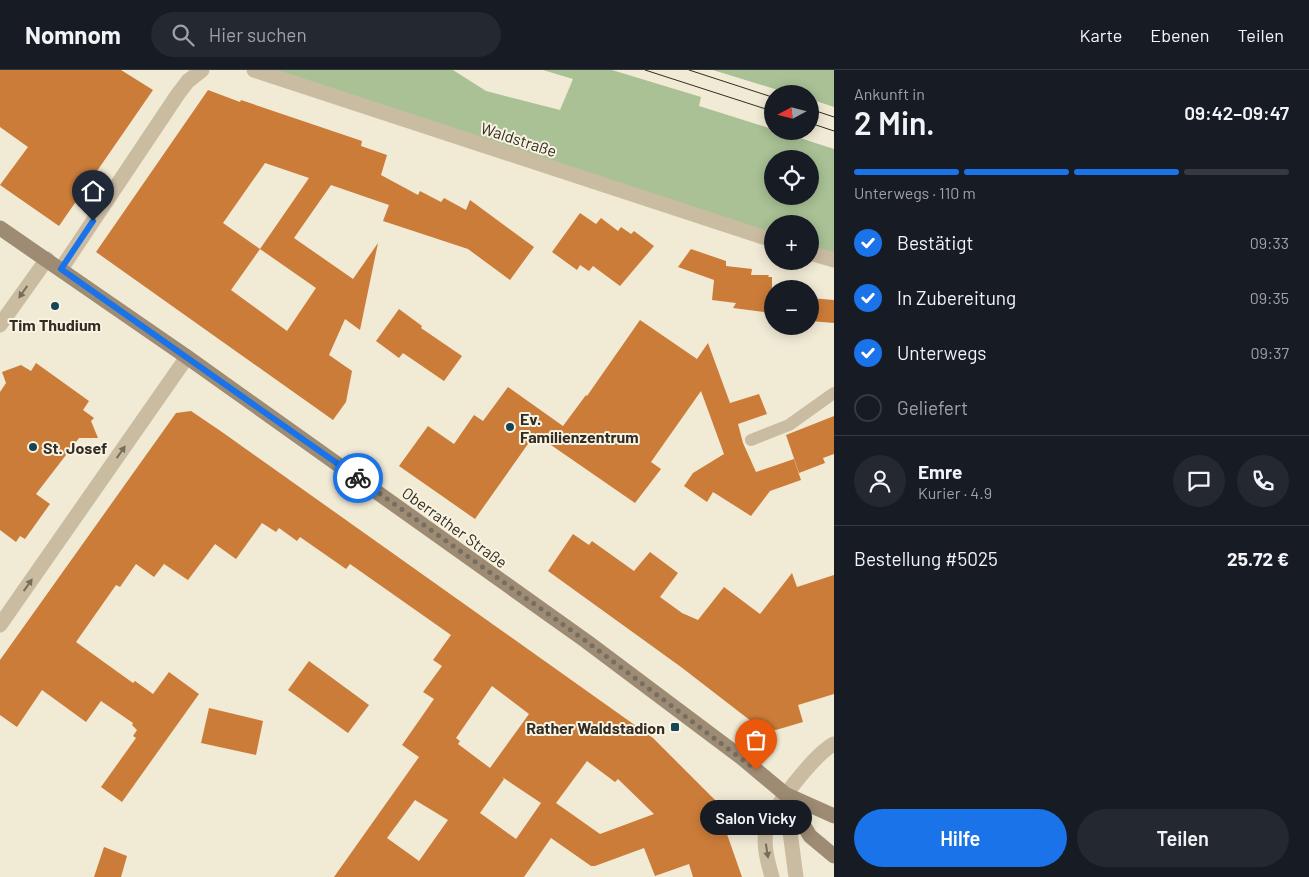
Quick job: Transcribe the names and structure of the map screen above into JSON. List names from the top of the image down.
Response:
{
  "streets": {
    "main road": ["Oberrather Straße"],
    "street": ["Waldstraße"]
  },
  "places": {
    "other": [
      "Tim Thudium",
      "Ev. Familienzentrum",
      "St. Josef",
      "Salon Vicky"
    ],
    "transit": ["Rather Waldstadion"]
  },
  "north": "left",
  "page": {
    "header": "Nomnom",
    "search": "Hier suchen",
    "nav": ["Karte", "Ebenen", "Teilen"],
    "heading": ["2 Min.", "Ankunft in", "09:42–09:47"],
    "panel": [
      "Emre",
      "Kurier · 4.9",
      "Bestellung #5025",
      "25.72 €"
    ],
    "map_buttons": ["+", "−"],
    "bar": "Unterwegs · 110 m",
    "list": [
      ["Bestätigt", "09:33"],
      ["In Zubereitung", "09:35"],
      ["Unterwegs", "09:37"],
      "Geliefert"
    ],
    "buttons": ["Hilfe", "Teilen"],
    "bubble": "Salon Vicky"
  }
}
